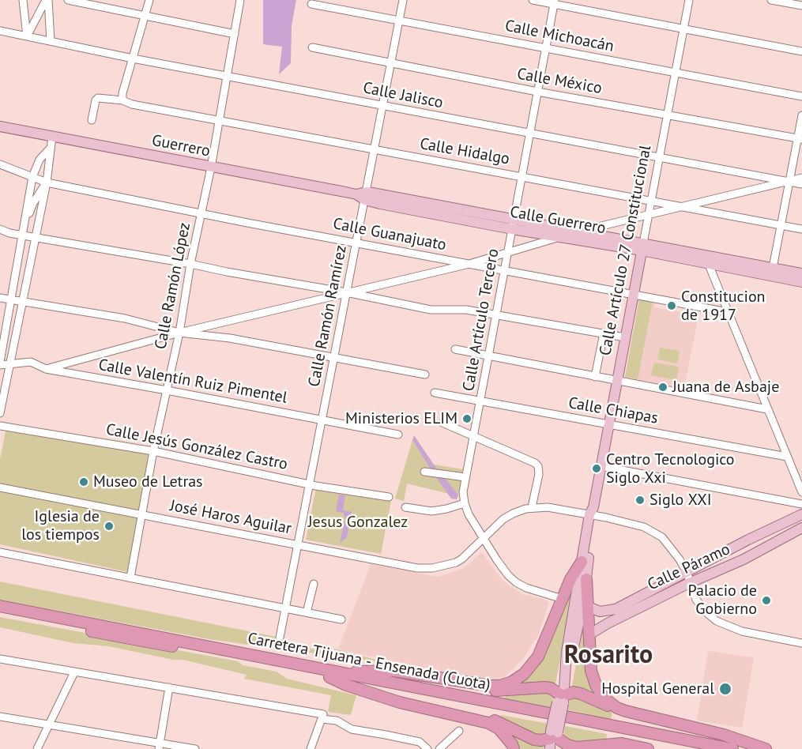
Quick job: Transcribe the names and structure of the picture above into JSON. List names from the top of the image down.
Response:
{
  "streets": {
    "highway": ["Carretera Tijuana - Ensenada (Cuota)"],
    "main road": [
      "Guerrero",
      "Calle Guerrero",
      "Calle Artículo 27 Constitucional",
      "Calle Páramo"
    ],
    "street": [
      "Calle Michoacán",
      "Calle México",
      "Calle Jalisco",
      "Calle Hidalgo",
      "Calle Guanajuato",
      "Calle Ramón López",
      "Calle Ramón Ramírez",
      "Calle Artículo Tercero",
      "Calle Valentín Ruiz Pimentel",
      "Calle Chiapas",
      "Calle Jesús González Castro",
      "José Haros Aguilar"
    ]
  },
  "crossings": [
    ["Calle Michoacán", "Calle Artículo 27 Constitucional"],
    ["Calle Michoacán", "Calle Ramón Ramírez"],
    ["Calle Michoacán", "Calle Artículo Tercero"],
    ["Calle México", "Calle Artículo 27 Constitucional"],
    ["Calle México", "Calle Ramón Ramírez"],
    ["Calle México", "Calle Artículo Tercero"],
    ["Calle Jalisco", "Calle Artículo 27 Constitucional"],
    ["Calle Jalisco", "Calle Ramón López"],
    ["Calle Jalisco", "Calle Ramón Ramírez"],
    ["Calle Jalisco", "Calle Artículo Tercero"],
    ["Guerrero", "Calle Guerrero"],
    ["Guerrero", "Calle Ramón López"],
    ["Guerrero", "Calle Ramón Ramírez"],
    ["Calle Hidalgo", "Calle Artículo 27 Constitucional"],
    ["Calle Hidalgo", "Calle Ramón López"],
    ["Calle Hidalgo", "Calle Ramón Ramírez"],
    ["Calle Hidalgo", "Calle Artículo Tercero"],
    ["Calle Guerrero", "Calle Artículo 27 Constitucional"],
    ["Calle Guerrero", "Calle Ramón Ramírez"],
    ["Calle Guerrero", "Calle Artículo Tercero"],
    ["Calle Guanajuato", "Calle Artículo 27 Constitucional"],
    ["Calle Guanajuato", "Calle Ramón López"],
    ["Calle Guanajuato", "Calle Ramón Ramírez"],
    ["Calle Guanajuato", "Calle Artículo Tercero"],
    ["Calle Artículo 27 Constitucional", "Calle Chiapas"],
    ["Calle Artículo 27 Constitucional", "José Haros Aguilar"],
    ["Calle Ramón López", "Calle Valentín Ruiz Pimentel"],
    ["Calle Ramón López", "Calle Jesús González Castro"],
    ["Calle Ramón López", "José Haros Aguilar"],
    ["Calle Ramón Ramírez", "Calle Valentín Ruiz Pimentel"],
    ["Calle Ramón Ramírez", "Calle Jesús González Castro"],
    ["Calle Ramón Ramírez", "José Haros Aguilar"],
    ["Calle Artículo Tercero", "Calle Chiapas"],
    ["Calle Artículo Tercero", "José Haros Aguilar"],
    ["José Haros Aguilar", "Calle Páramo"]
  ],
  "districts": ["Rosarito"],
  "parks": ["Jesus Gonzalez"],
  "places": [
    "Constitucion de 1917",
    "Juana de Asbaje",
    "Ministerios ELIM",
    "Centro Tecnologico Siglo Xxi",
    "Museo de Letras",
    "Siglo XXI",
    "Iglesia de los tiempos",
    "Palacio de Gobierno",
    "Hospital General"
  ]
}
